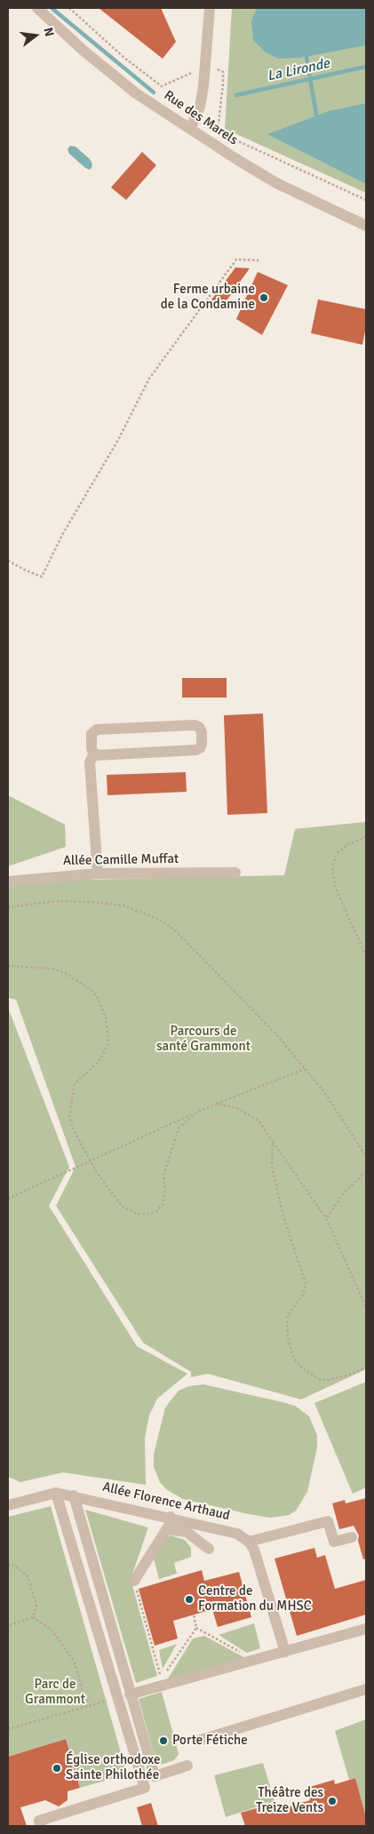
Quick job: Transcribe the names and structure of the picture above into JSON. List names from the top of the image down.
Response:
{
  "streets": {
    "street": ["Rue des Marels", "Allée Camille Muffat", "Allée Florence Arthaud"]
  },
  "water": ["La Lironde"],
  "parks": ["Parcours de santé Grammont", "Parc de Grammont"],
  "places": [
    "Ferme urbaine de la Condamine",
    "Centre de Formation du MHSC",
    "Porte Fétiche",
    "Église orthodoxe Sainte Philothée",
    "Théâtre des Treize Vents"
  ],
  "north": "right"
}
